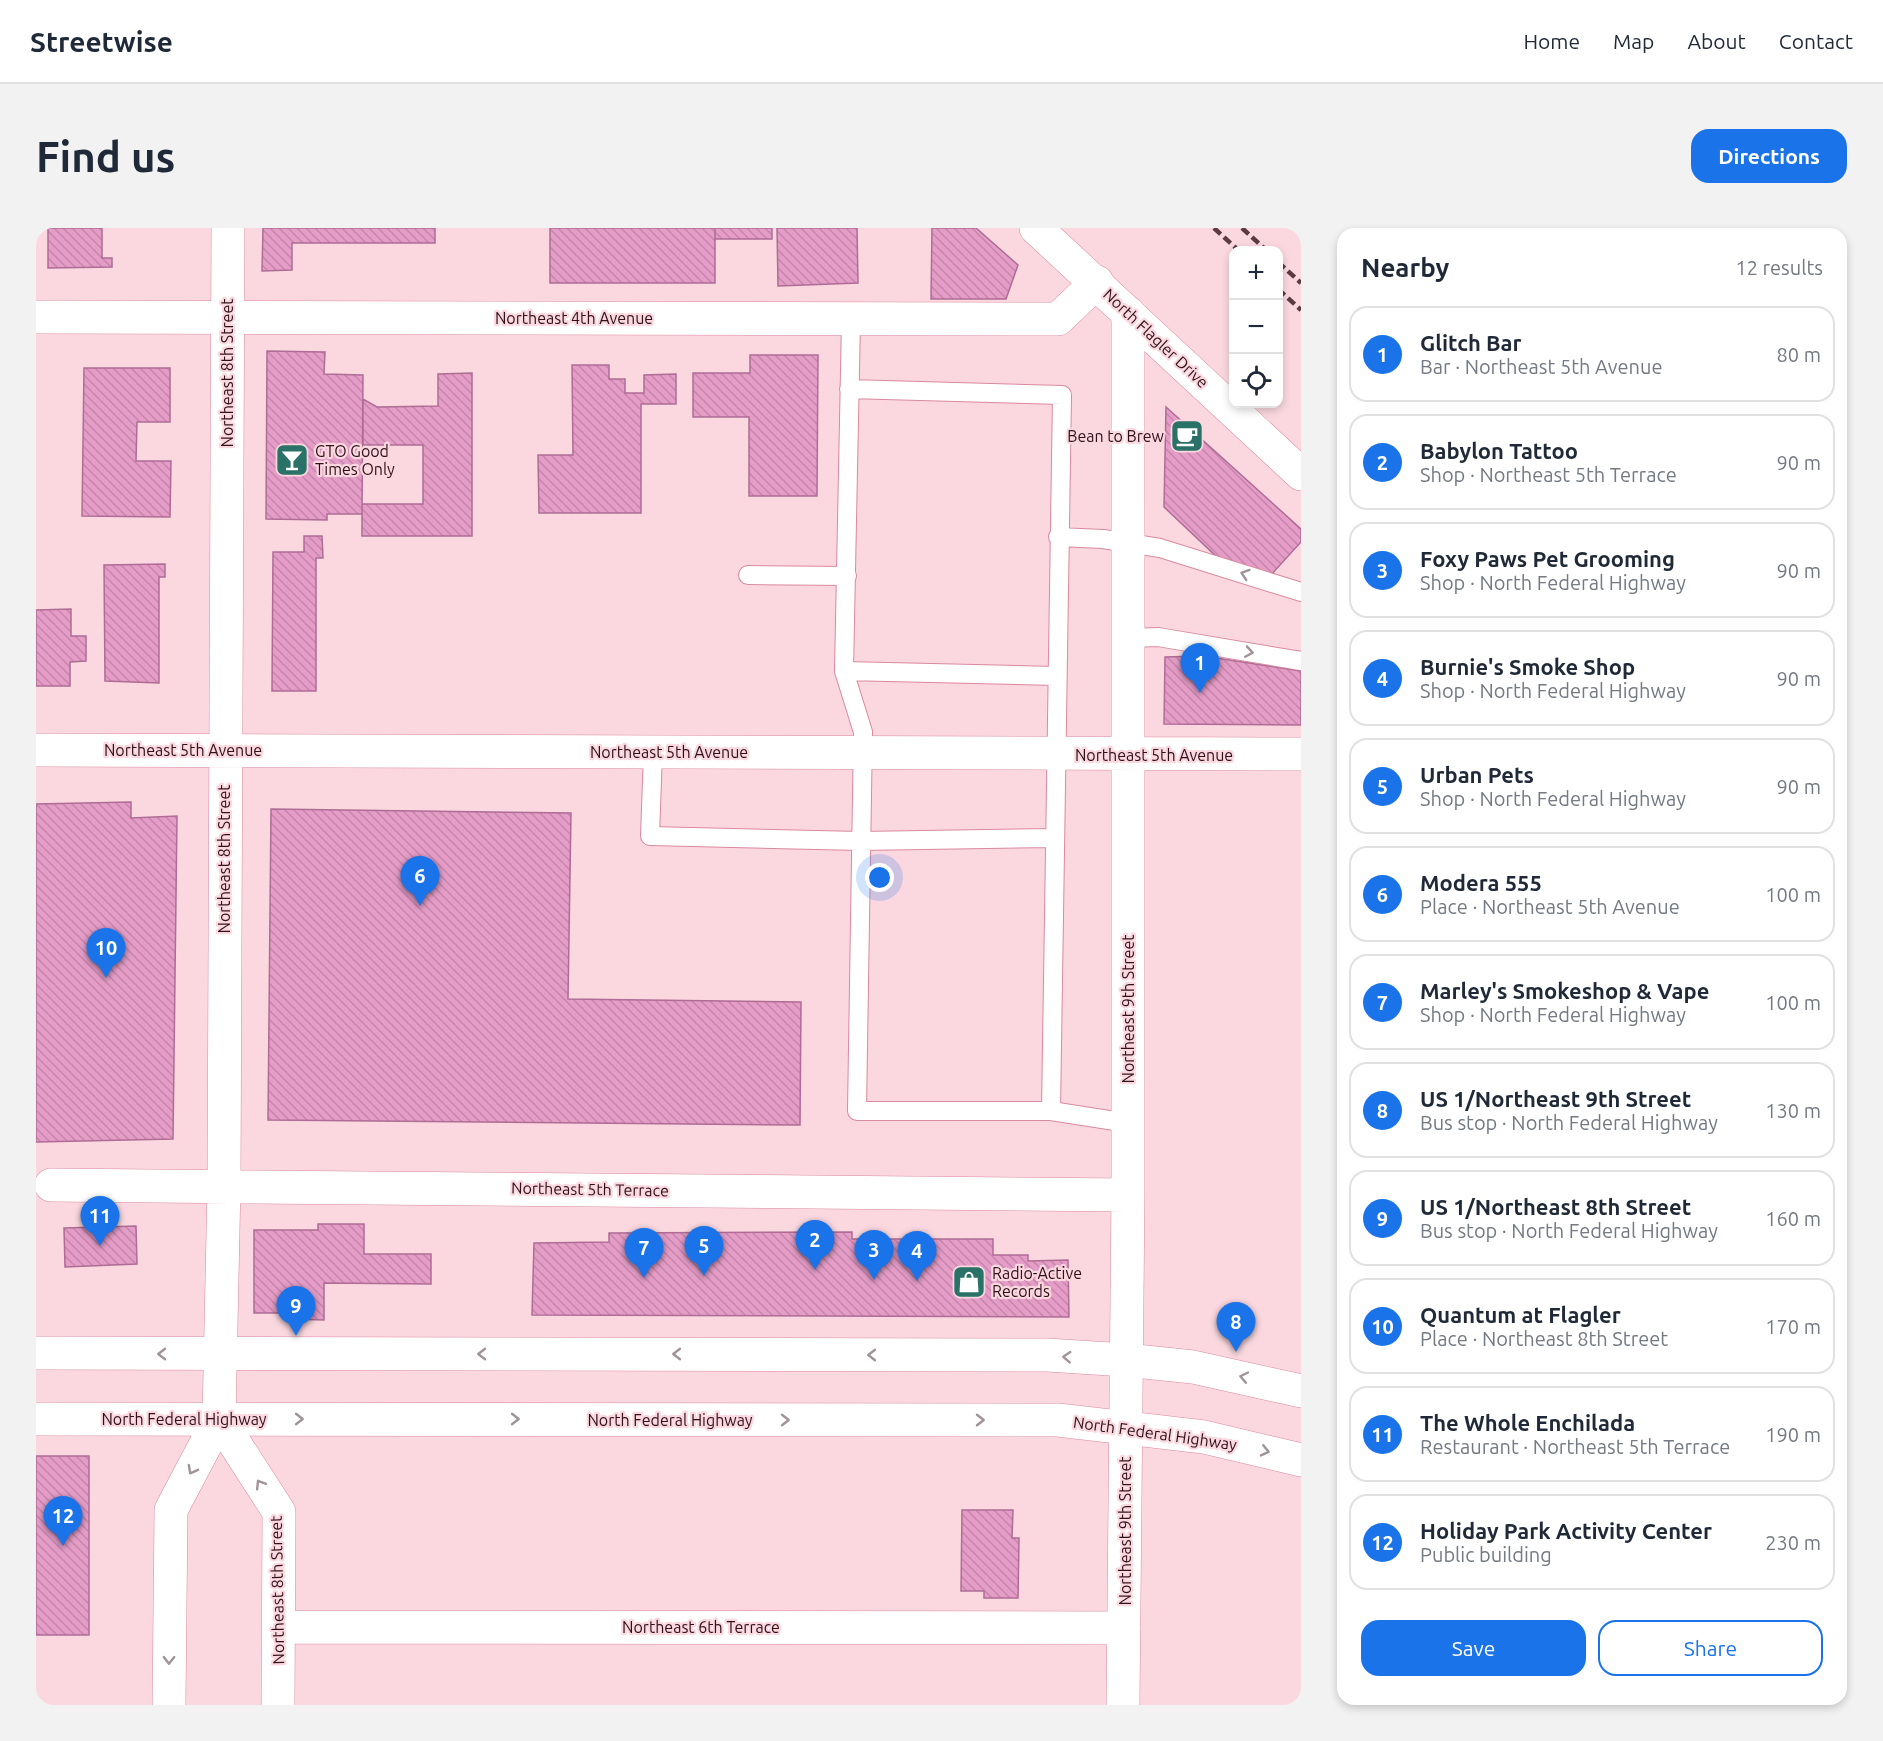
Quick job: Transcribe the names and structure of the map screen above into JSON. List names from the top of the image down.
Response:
{
  "streets": {
    "street": [
      "Northeast 4th Avenue",
      "North Flagler Drive",
      "Northeast 8th Street",
      "Northeast 5th Avenue",
      "Northeast 9th Street",
      "Northeast 5th Terrace",
      "North Federal Highway",
      "Northeast 6th Terrace"
    ]
  },
  "crossings": [
    ["Northeast 4th Avenue", "North Flagler Drive"],
    ["Northeast 4th Avenue", "Northeast 8th Street"],
    ["North Flagler Drive", "Northeast 9th Street"],
    ["Northeast 8th Street", "Northeast 5th Avenue"],
    ["Northeast 8th Street", "Northeast 5th Terrace"],
    ["Northeast 8th Street", "North Federal Highway"],
    ["Northeast 8th Street", "Northeast 6th Terrace"],
    ["Northeast 5th Avenue", "Northeast 9th Street"],
    ["Northeast 9th Street", "Northeast 5th Terrace"],
    ["Northeast 9th Street", "North Federal Highway"],
    ["Northeast 9th Street", "Northeast 6th Terrace"]
  ],
  "places": {
    "cafe": ["Bean to Brew"],
    "bar": ["GTO Good Times Only"],
    "shop": ["Radio-Active Records"]
  },
  "page": {
    "header": "Streetwise",
    "nav": [
      "Home",
      "Map",
      "About",
      "Contact"
    ],
    "buttons": [
      "Directions",
      ["Save", "Share"]
    ],
    "title": "Find us",
    "heading": ["Nearby", "12 results"],
    "map_buttons": ["+", "−"],
    "list": [
      {
        "mark": "1",
        "name": "Glitch Bar",
        "note": "Bar · Northeast 5th Avenue",
        "value": "80 m"
      },
      {
        "mark": "2",
        "name": "Babylon Tattoo",
        "note": "Shop · Northeast 5th Terrace",
        "value": "90 m"
      },
      {
        "mark": "3",
        "name": "Foxy Paws Pet Grooming",
        "note": "Shop · North Federal Highway",
        "value": "90 m"
      },
      {
        "mark": "4",
        "name": "Burnie's Smoke Shop",
        "note": "Shop · North Federal Highway",
        "value": "90 m"
      },
      {
        "mark": "5",
        "name": "Urban Pets",
        "note": "Shop · North Federal Highway",
        "value": "90 m"
      },
      {
        "mark": "6",
        "name": "Modera 555",
        "note": "Place · Northeast 5th Avenue",
        "value": "100 m"
      },
      {
        "mark": "7",
        "name": "Marley's Smokeshop & Vape",
        "note": "Shop · North Federal Highway",
        "value": "100 m"
      },
      {
        "mark": "8",
        "name": "US 1/Northeast 9th Street",
        "note": "Bus stop · North Federal Highway",
        "value": "130 m"
      },
      {
        "mark": "9",
        "name": "US 1/Northeast 8th Street",
        "note": "Bus stop · North Federal Highway",
        "value": "160 m"
      },
      {
        "mark": "10",
        "name": "Quantum at Flagler",
        "note": "Place · Northeast 8th Street",
        "value": "170 m"
      },
      {
        "mark": "11",
        "name": "The Whole Enchilada",
        "note": "Restaurant · Northeast 5th Terrace",
        "value": "190 m"
      },
      {
        "mark": "12",
        "name": "Holiday Park Activity Center",
        "note": "Public building",
        "value": "230 m"
      }
    ],
    "pins": [
      "1",
      "6",
      "10",
      "11",
      "2",
      "5",
      "7",
      "3",
      "4",
      "9",
      "8",
      "12"
    ]
  }
}
